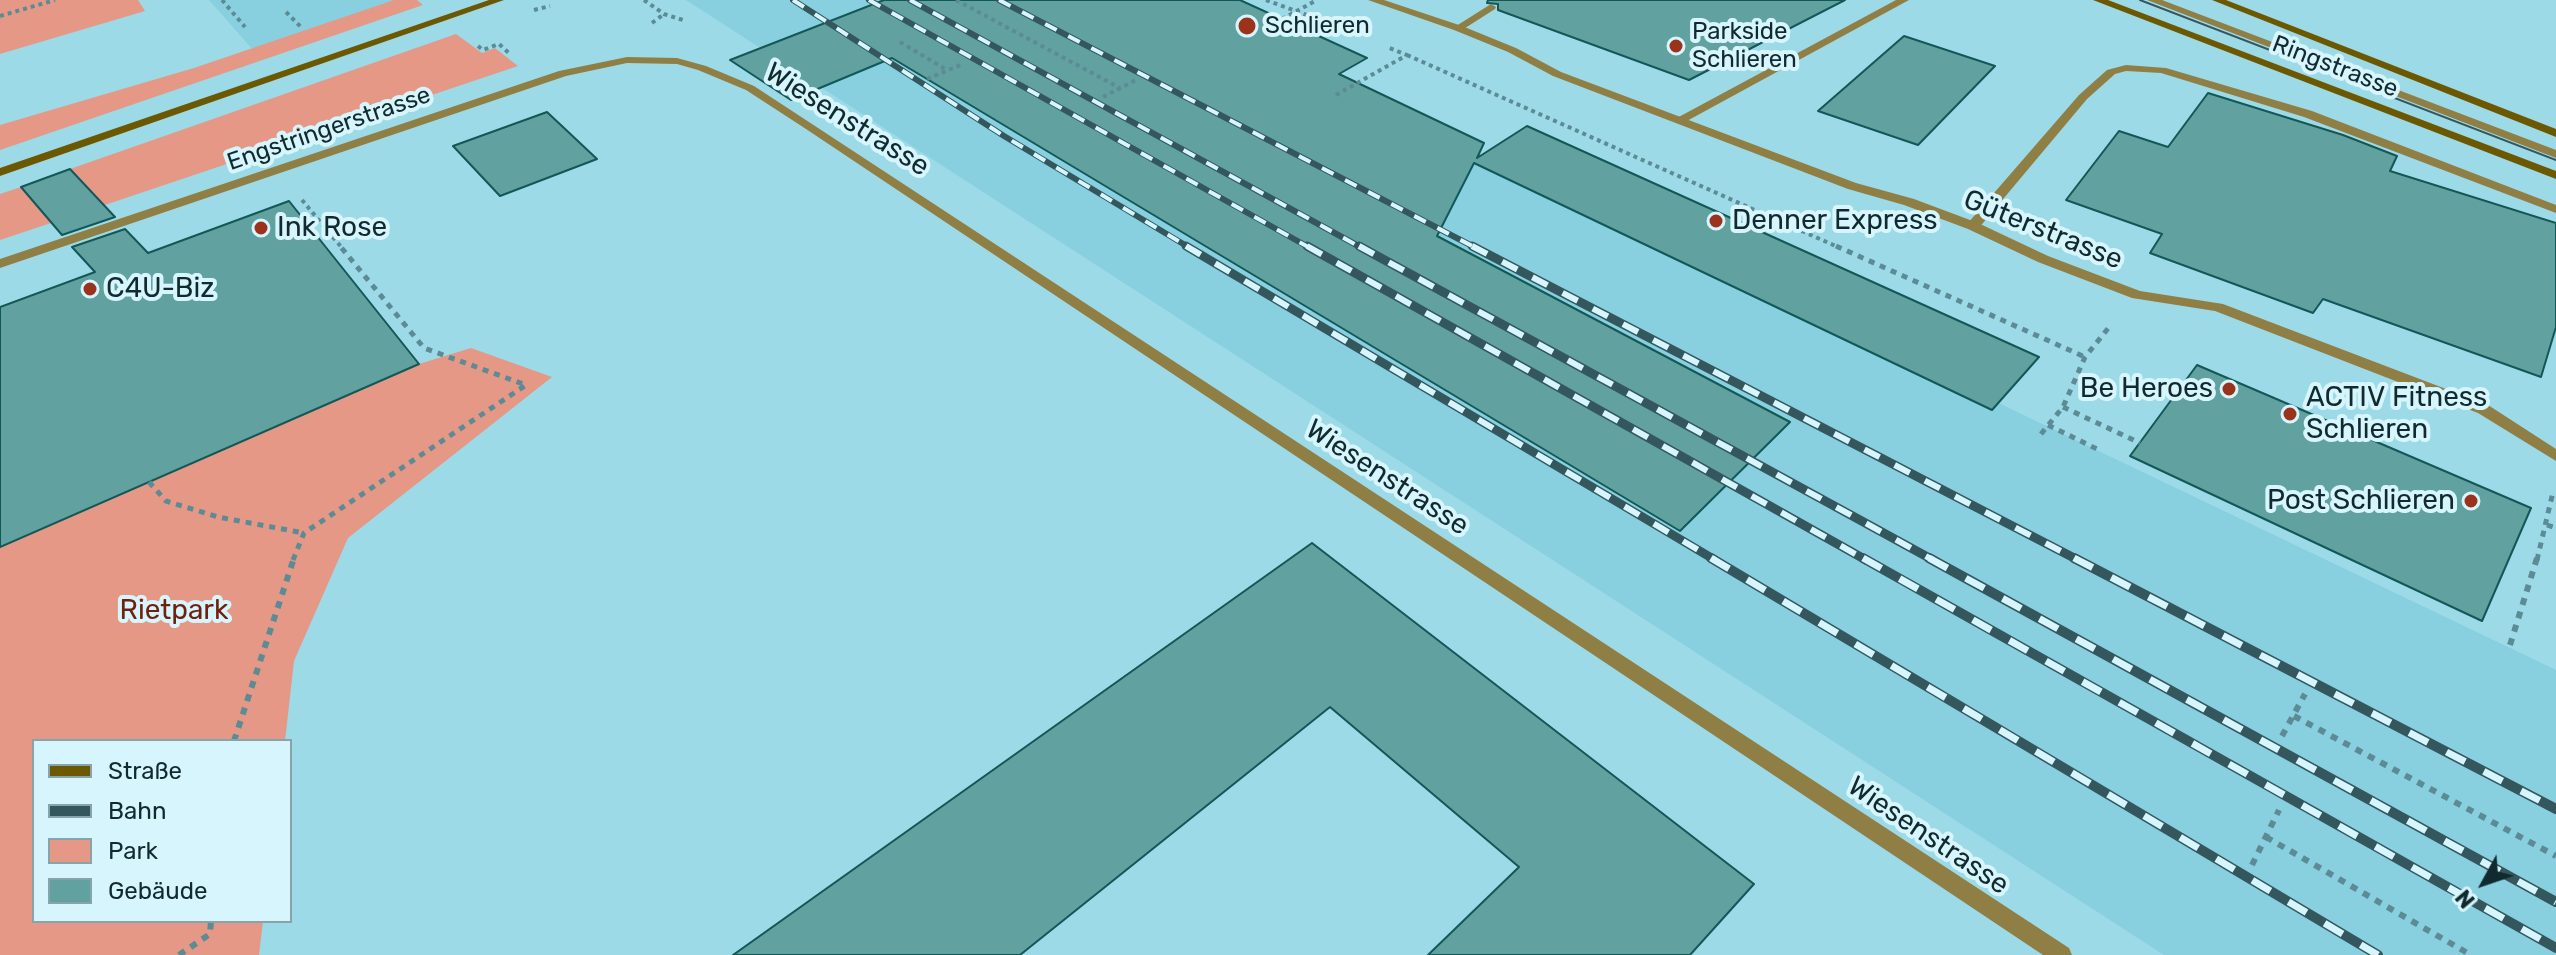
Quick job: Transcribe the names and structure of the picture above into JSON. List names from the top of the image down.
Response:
{
  "streets": {
    "main road": ["Ringstrasse"],
    "street": ["Wiesenstrasse", "Engstringerstrasse", "Güterstrasse"]
  },
  "crossings": [
    ["Wiesenstrasse", "Engstringerstrasse"]
  ],
  "parks": ["Rietpark"],
  "places": [
    "Schlieren",
    "Parkside Schlieren",
    "Denner Express",
    "Ink Rose",
    "C4U-Biz",
    "Be Heroes",
    "ACTIV Fitness Schlieren",
    "Post Schlieren"
  ],
  "legend": [
    "Straße",
    "Bahn",
    "Park",
    "Gebäude"
  ],
  "north": "bottom left"
}
